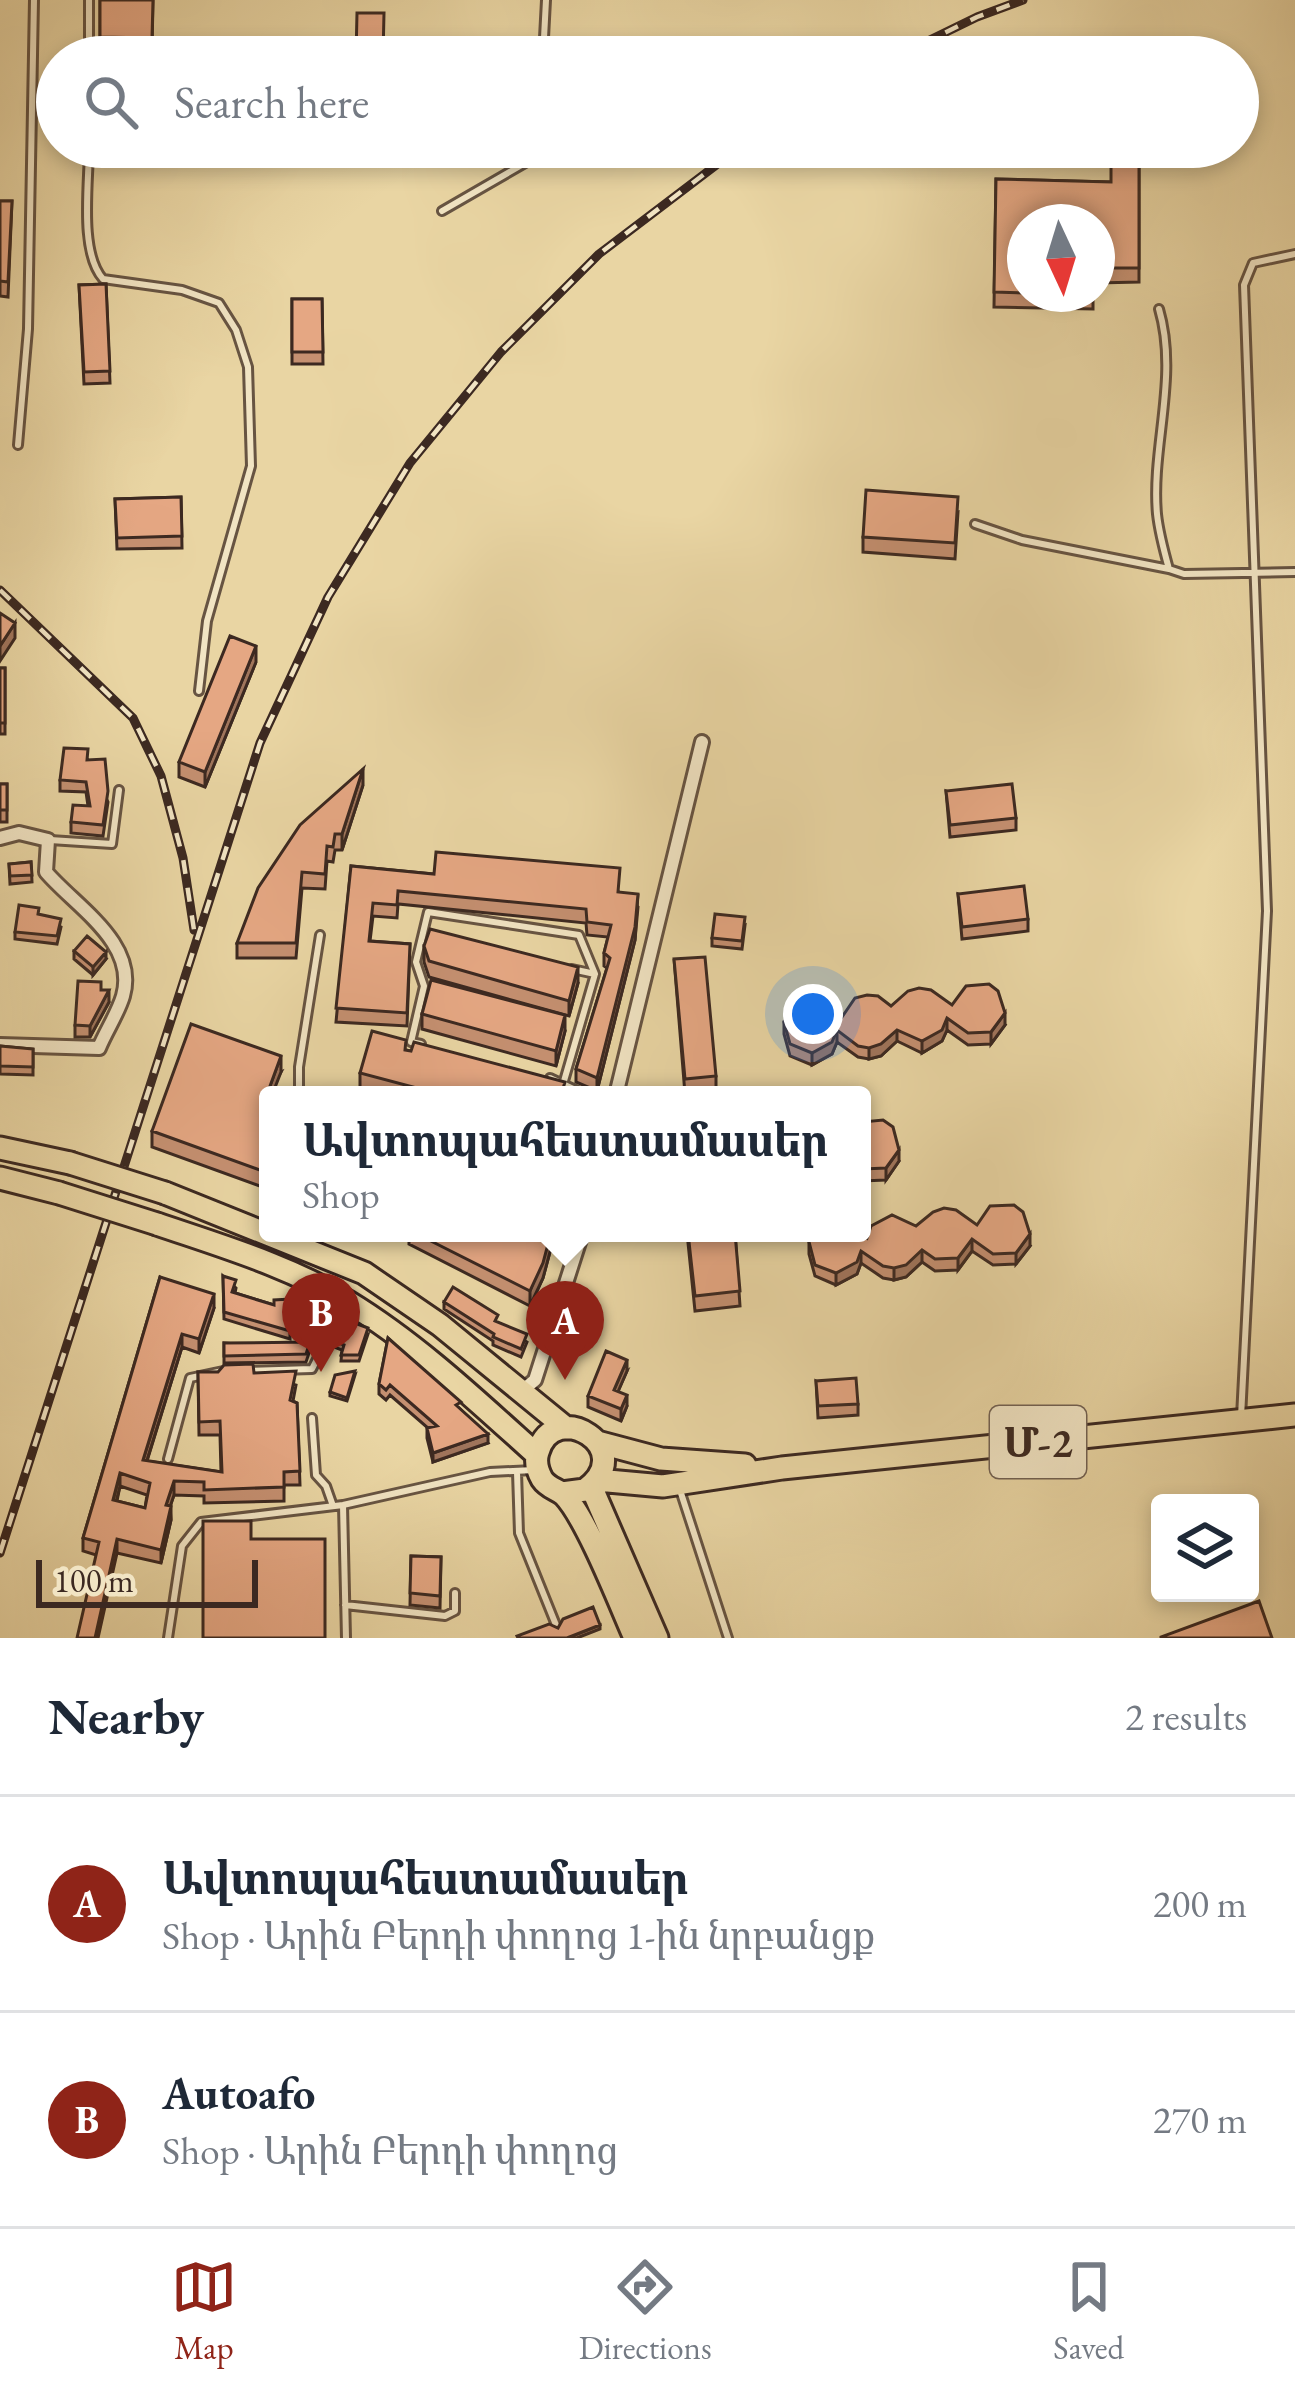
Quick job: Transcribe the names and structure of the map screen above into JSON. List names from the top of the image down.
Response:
{
  "streets": {
    "main road": ["Մ-2"]
  },
  "scale_bar": "100 m",
  "north": "bottom",
  "page": {
    "search": "Search here",
    "popup": ["Ավտոպահեստամասեր", "Shop"],
    "pins": ["B", "A"],
    "scale": "100 m",
    "heading": ["Nearby", "2 results"],
    "list": [
      {
        "mark": "A",
        "name": "Ավտոպահեստամասեր",
        "note": "Shop · Արին Բերդի փողոց 1-ին նրբանցք",
        "value": "200 m"
      },
      {
        "mark": "B",
        "name": "Autoafo",
        "note": "Shop · Արին Բերդի փողոց",
        "value": "270 m"
      }
    ],
    "nav": ["Map", "Directions", "Saved"]
  }
}
